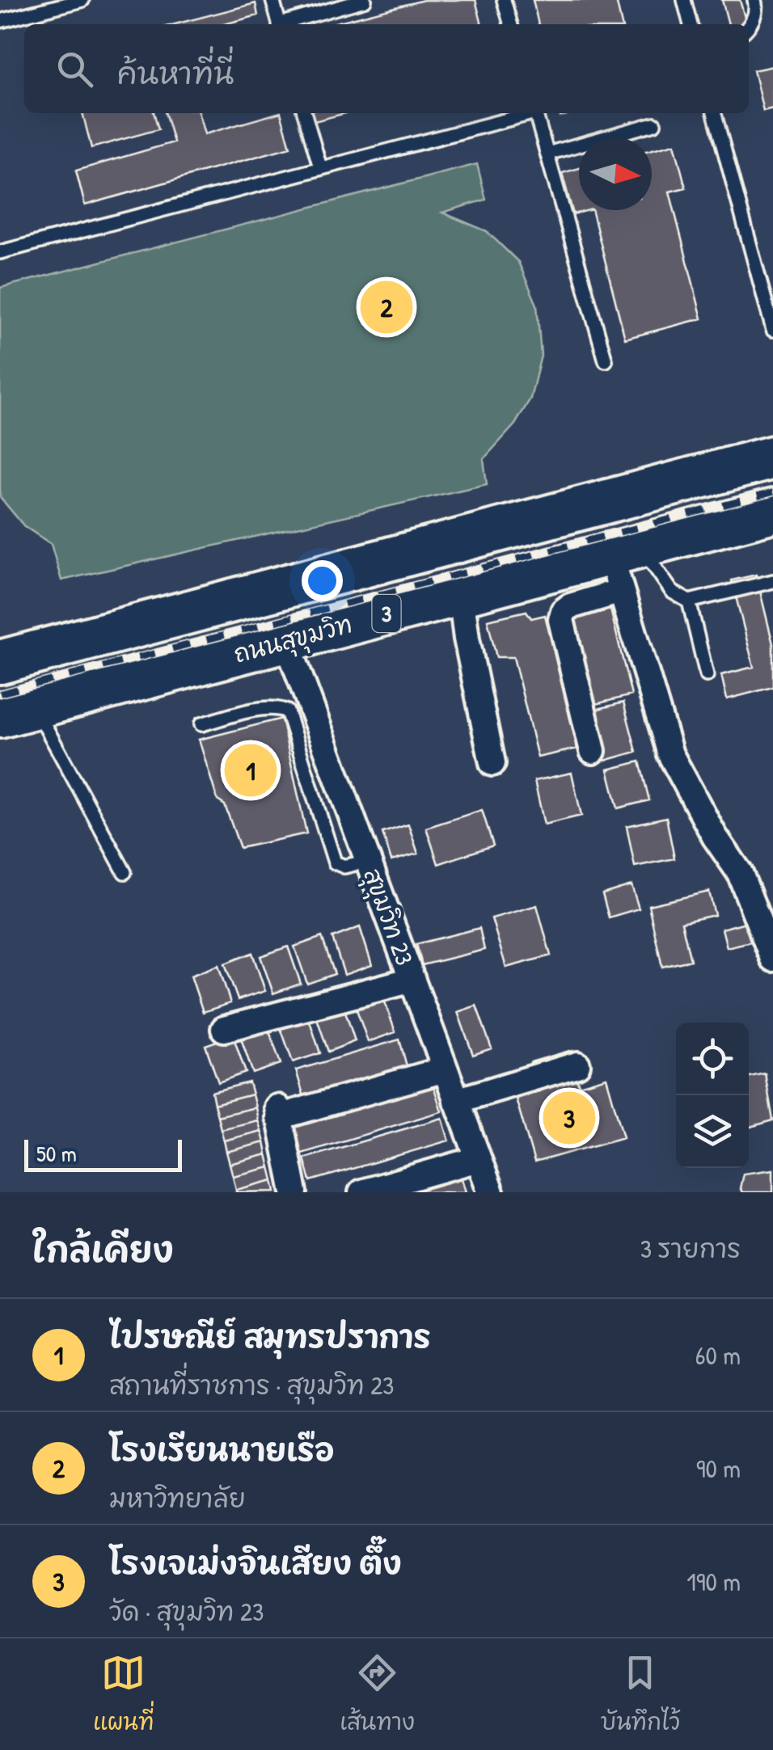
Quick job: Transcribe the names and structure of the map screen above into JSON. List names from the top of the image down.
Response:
{
  "streets": {
    "highway": ["3", "ถนนสุขุมวิท"],
    "street": ["สุขุมวิท 23"]
  },
  "crossings": [
    ["ถนนสุขุมวิท", "สุขุมวิท 23"]
  ],
  "scale_bar": "50 m",
  "north": "right",
  "page": {
    "search": "ค้นหาที่นี่",
    "pins": ["2", "1", "3"],
    "scale": "50 m",
    "heading": ["ใกล้เคียง", "3 รายการ"],
    "list": [
      {
        "mark": "1",
        "name": "ไปรษณีย์ สมุทรปราการ",
        "note": "สถานที่ราชการ · สุขุมวิท 23",
        "value": "60 m"
      },
      {
        "mark": "2",
        "name": "โรงเรียนนายเรือ",
        "note": "มหาวิทยาลัย",
        "value": "90 m"
      },
      {
        "mark": "3",
        "name": "โรงเจเม่งจินเสียง ตึ๊ง",
        "note": "วัด · สุขุมวิท 23",
        "value": "190 m"
      }
    ],
    "nav": ["แผนที่", "เส้นทาง", "บันทึกไว้"]
  }
}
